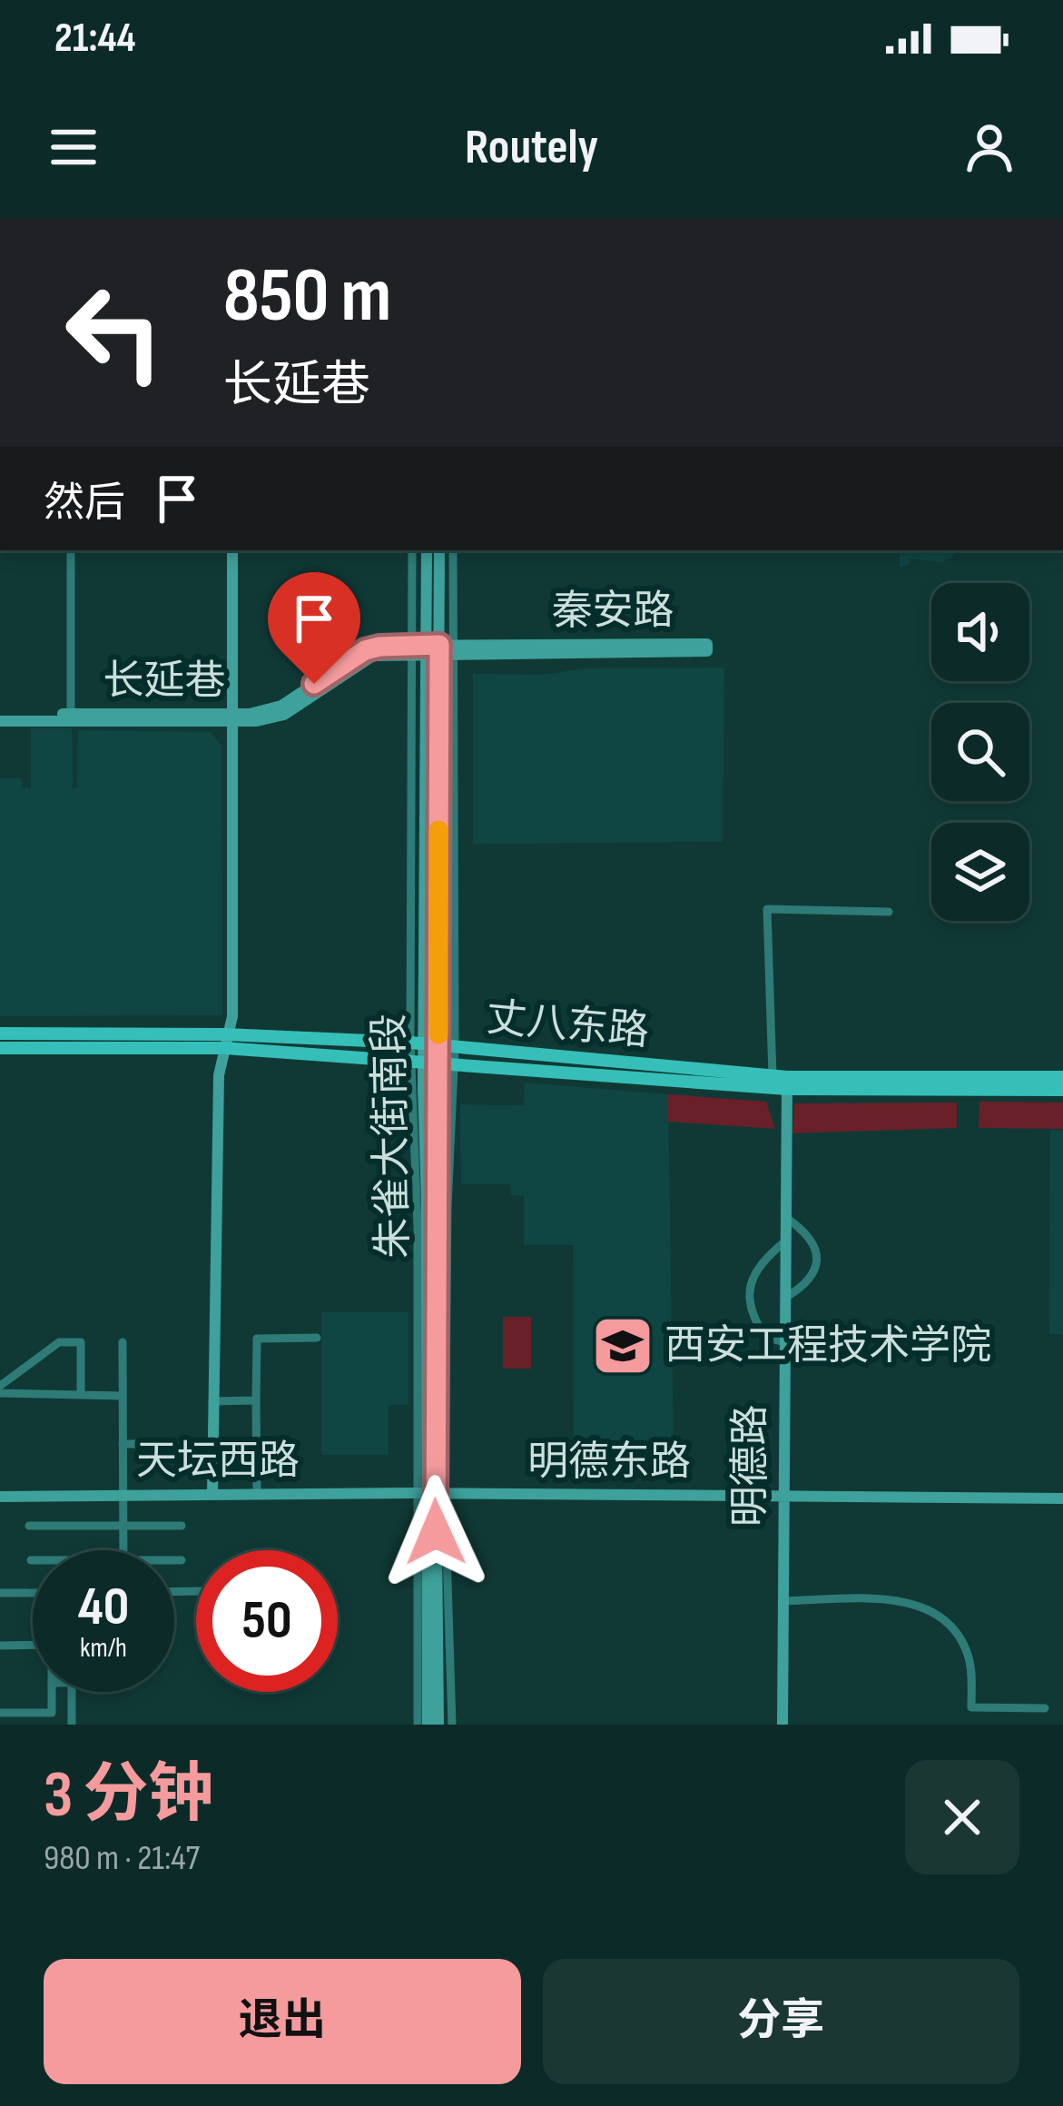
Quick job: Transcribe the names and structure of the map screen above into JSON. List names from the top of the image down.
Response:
{
  "streets": {
    "main road": ["丈八东路"],
    "street": [
      "秦安路",
      "长延巷",
      "朱雀大街南段",
      "天坛西路",
      "明德东路",
      "明德路"
    ]
  },
  "crossings": [
    ["秦安路", "长延巷"],
    ["秦安路", "朱雀大街南段"],
    ["长延巷", "朱雀大街南段"],
    ["丈八东路", "朱雀大街南段"],
    ["丈八东路", "明德路"],
    ["朱雀大街南段", "天坛西路"],
    ["朱雀大街南段", "明德东路"],
    ["天坛西路", "明德东路"],
    ["明德东路", "明德路"]
  ],
  "places": {
    "school or university": ["西安工程技术学院"]
  },
  "page": {
    "status": "21:44",
    "header": "Routely",
    "turn": ["850 m", "长延巷"],
    "then": "然后",
    "speed": "40 km/h",
    "limit": "50",
    "heading": ["3 分钟", "980 m · 21:47"],
    "buttons": ["退出", "分享"]
  }
}
